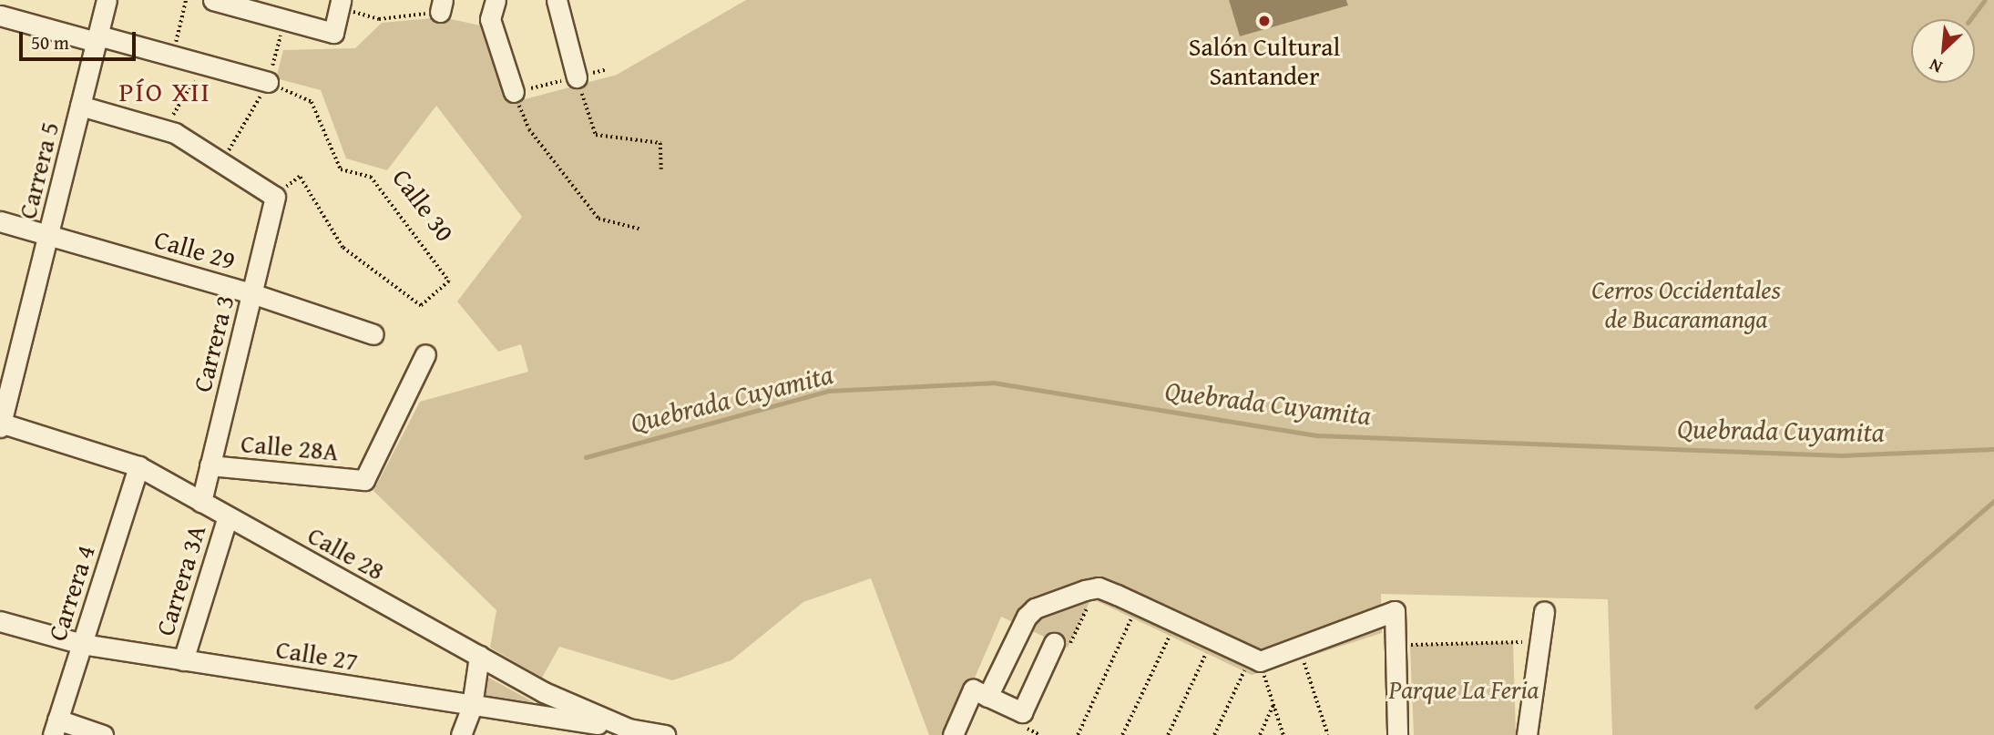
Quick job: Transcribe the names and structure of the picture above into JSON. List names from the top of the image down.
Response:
{
  "streets": {
    "street": [
      "Carrera 5",
      "Calle 29",
      "Carrera 3",
      "Calle 28A",
      "Calle 28",
      "Carrera 3A",
      "Carrera 4",
      "Calle 27"
    ],
    "path": ["Calle 30"]
  },
  "crossings": [
    ["Carrera 5", "Calle 29"],
    ["Carrera 5", "Calle 28"],
    ["Calle 30", "Carrera 3"],
    ["Calle 29", "Carrera 3"],
    ["Carrera 3", "Calle 28A"],
    ["Carrera 3", "Calle 28"],
    ["Calle 28", "Carrera 3A"],
    ["Calle 28", "Carrera 4"],
    ["Calle 28", "Calle 27"],
    ["Carrera 3A", "Calle 27"],
    ["Carrera 4", "Calle 27"]
  ],
  "districts": ["PÍO XII"],
  "water": ["Quebrada Cuyamita"],
  "parks": ["Cerros Occidentales de Bucaramanga", "Parque La Feria"],
  "places": ["Salón Cultural Santander"],
  "scale_bar": "50 m",
  "north": "bottom left"
}
